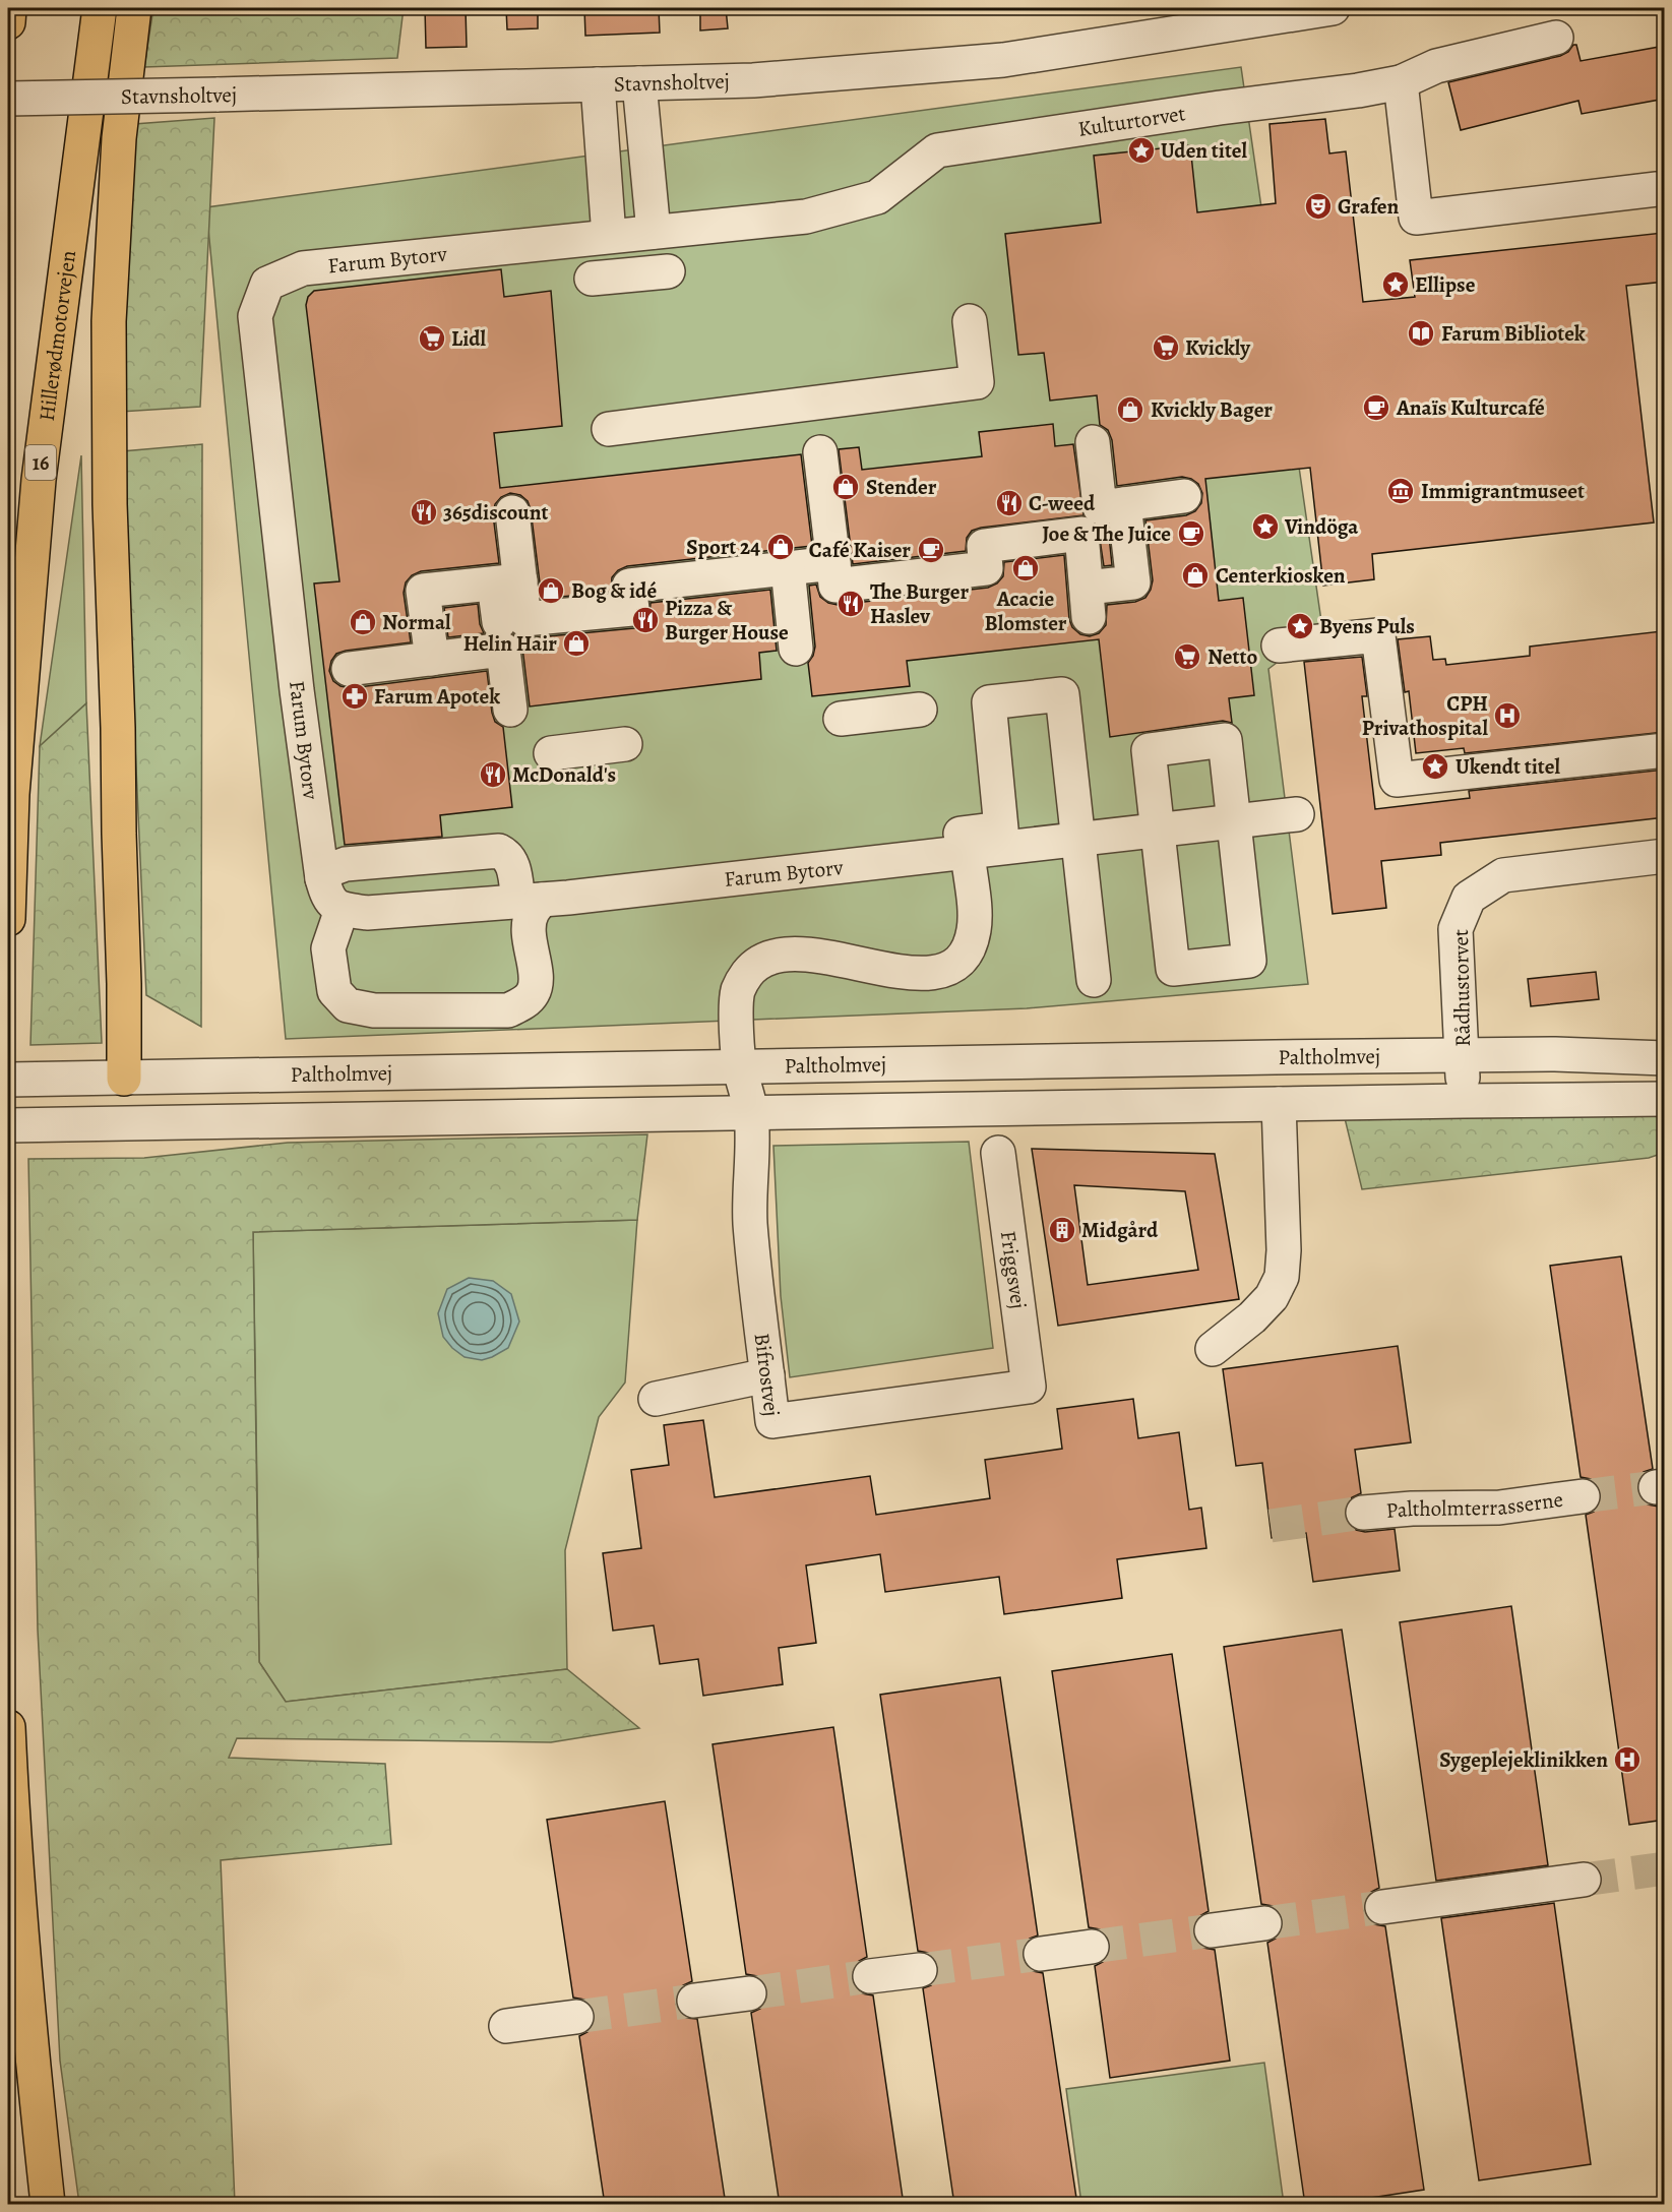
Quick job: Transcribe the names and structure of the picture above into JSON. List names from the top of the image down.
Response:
{
  "streets": {
    "highway": ["Hillerødmotorvejen", "16"],
    "street": [
      "Stavnsholtvej",
      "Kulturtorvet",
      "Farum Bytorv",
      "Rådhustorvet",
      "Paltholmvej",
      "Friggsvej",
      "Bifrostvej",
      "Paltholmterrasserne"
    ]
  },
  "crossings": [
    ["Kulturtorvet", "Farum Bytorv"],
    ["Rådhustorvet", "Paltholmvej"],
    ["Friggsvej", "Bifrostvej"]
  ],
  "places": {
    "place": [
      "Uden titel",
      "Ellipse",
      "Vindöga",
      "Byens Puls",
      "Ukendt titel"
    ],
    "theatre": ["Grafen"],
    "library": ["Farum Bibliotek"],
    "supermarket": ["Lidl", "Kvickly", "Netto"],
    "cafe": ["Anaïs Kulturcafé", "Joe & The Juice", "Café Kaiser"],
    "shop": [
      "Kvickly Bager",
      "Stender",
      "Sport 24",
      "Acacie Blomster",
      "Centerkiosken",
      "Bog & idé",
      "Normal",
      "Helin Hair"
    ],
    "museum": ["Immigrantmuseet"],
    "restaurant": [
      "C-weed",
      "365discount",
      "The Burger Haslev",
      "Pizza & Burger House",
      "McDonald's"
    ],
    "pharmacy": ["Farum Apotek"],
    "hospital": ["CPH Privathospital", "Sygeplejeklinikken"],
    "building": ["Midgård"]
  }
}
